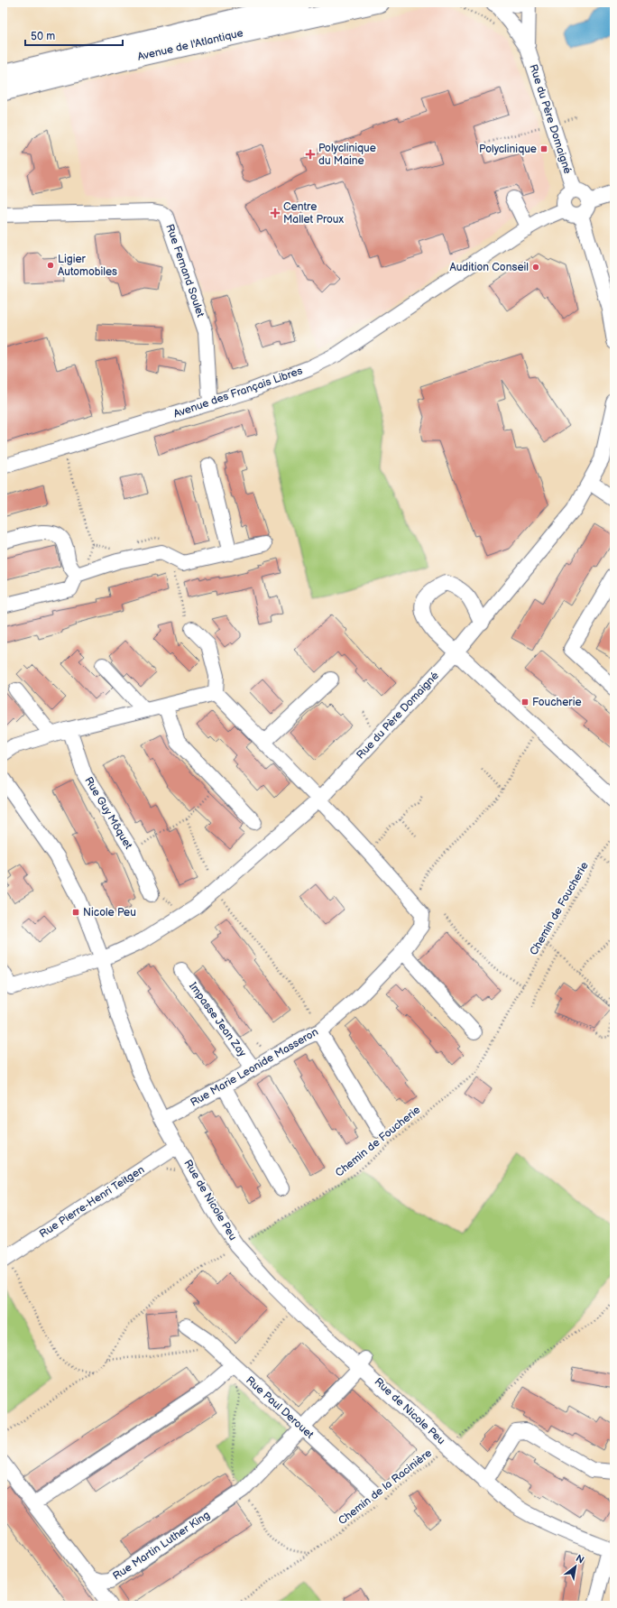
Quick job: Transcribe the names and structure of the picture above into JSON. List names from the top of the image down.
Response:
{
  "streets": {
    "main road": ["Avenue de l'Atlantique"],
    "street": [
      "Rue du Père Domaigné",
      "Rue Fernand Soulet",
      "Avenue des Français Libres",
      "Rue Guy Môquet",
      "Impasse Jean Zay",
      "Rue Marie Leonide Masseron",
      "Rue de Nicole Peu",
      "Rue Pierre-Henri Teitgen",
      "Rue Paul Derouet",
      "Rue Martin Luther King"
    ],
    "path": ["Chemin de Foucherie", "Chemin de la Racinière"]
  },
  "crossings": [
    ["Rue du Père Domaigné", "Avenue des Français Libres"],
    ["Rue du Père Domaigné", "Rue Marie Leonide Masseron"],
    ["Rue du Père Domaigné", "Rue de Nicole Peu"],
    ["Rue Fernand Soulet", "Avenue des Français Libres"],
    ["Chemin de Foucherie", "Rue de Nicole Peu"],
    ["Impasse Jean Zay", "Rue Marie Leonide Masseron"],
    ["Rue Marie Leonide Masseron", "Rue de Nicole Peu"],
    ["Rue de Nicole Peu", "Rue Pierre-Henri Teitgen"],
    ["Rue de Nicole Peu", "Chemin de la Racinière"],
    ["Rue de Nicole Peu", "Rue Martin Luther King"],
    ["Rue Paul Derouet", "Rue Martin Luther King"]
  ],
  "places": {
    "transit": ["Polyclinique", "Foucherie", "Nicole Peu"],
    "health": ["Polyclinique du Maine", "Centre Mallet Proux"],
    "other": ["Ligier Automobiles", "Audition Conseil"]
  },
  "scale_bar": "50 m",
  "north": "top right"
}
